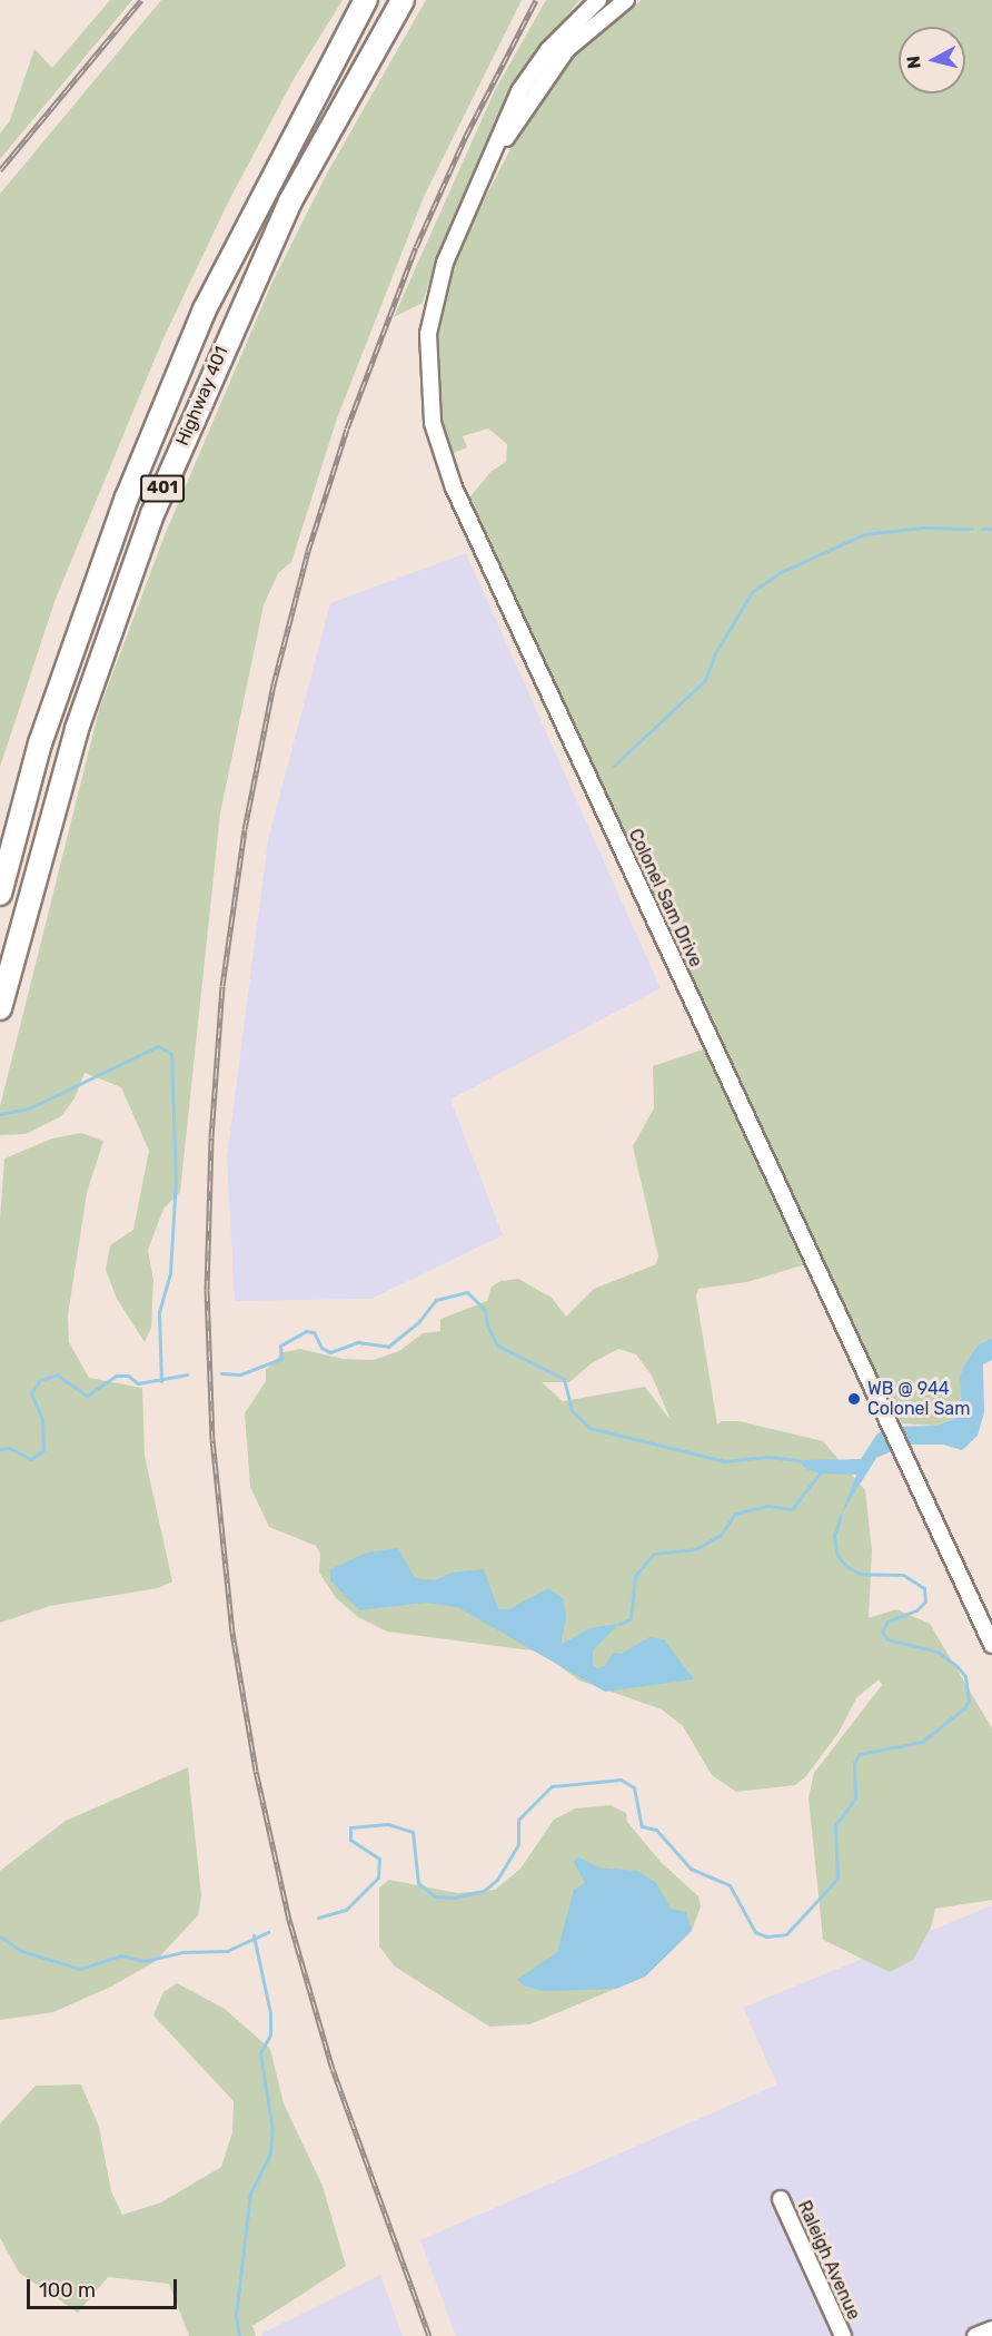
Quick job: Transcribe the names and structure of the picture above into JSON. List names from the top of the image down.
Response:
{
  "streets": {
    "highway": ["Highway 401", "401"],
    "street": ["Colonel Sam Drive", "Raleigh Avenue"]
  },
  "places": ["WB @ 944 Colonel Sam"],
  "scale_bar": "100 m",
  "north": "left"
}
